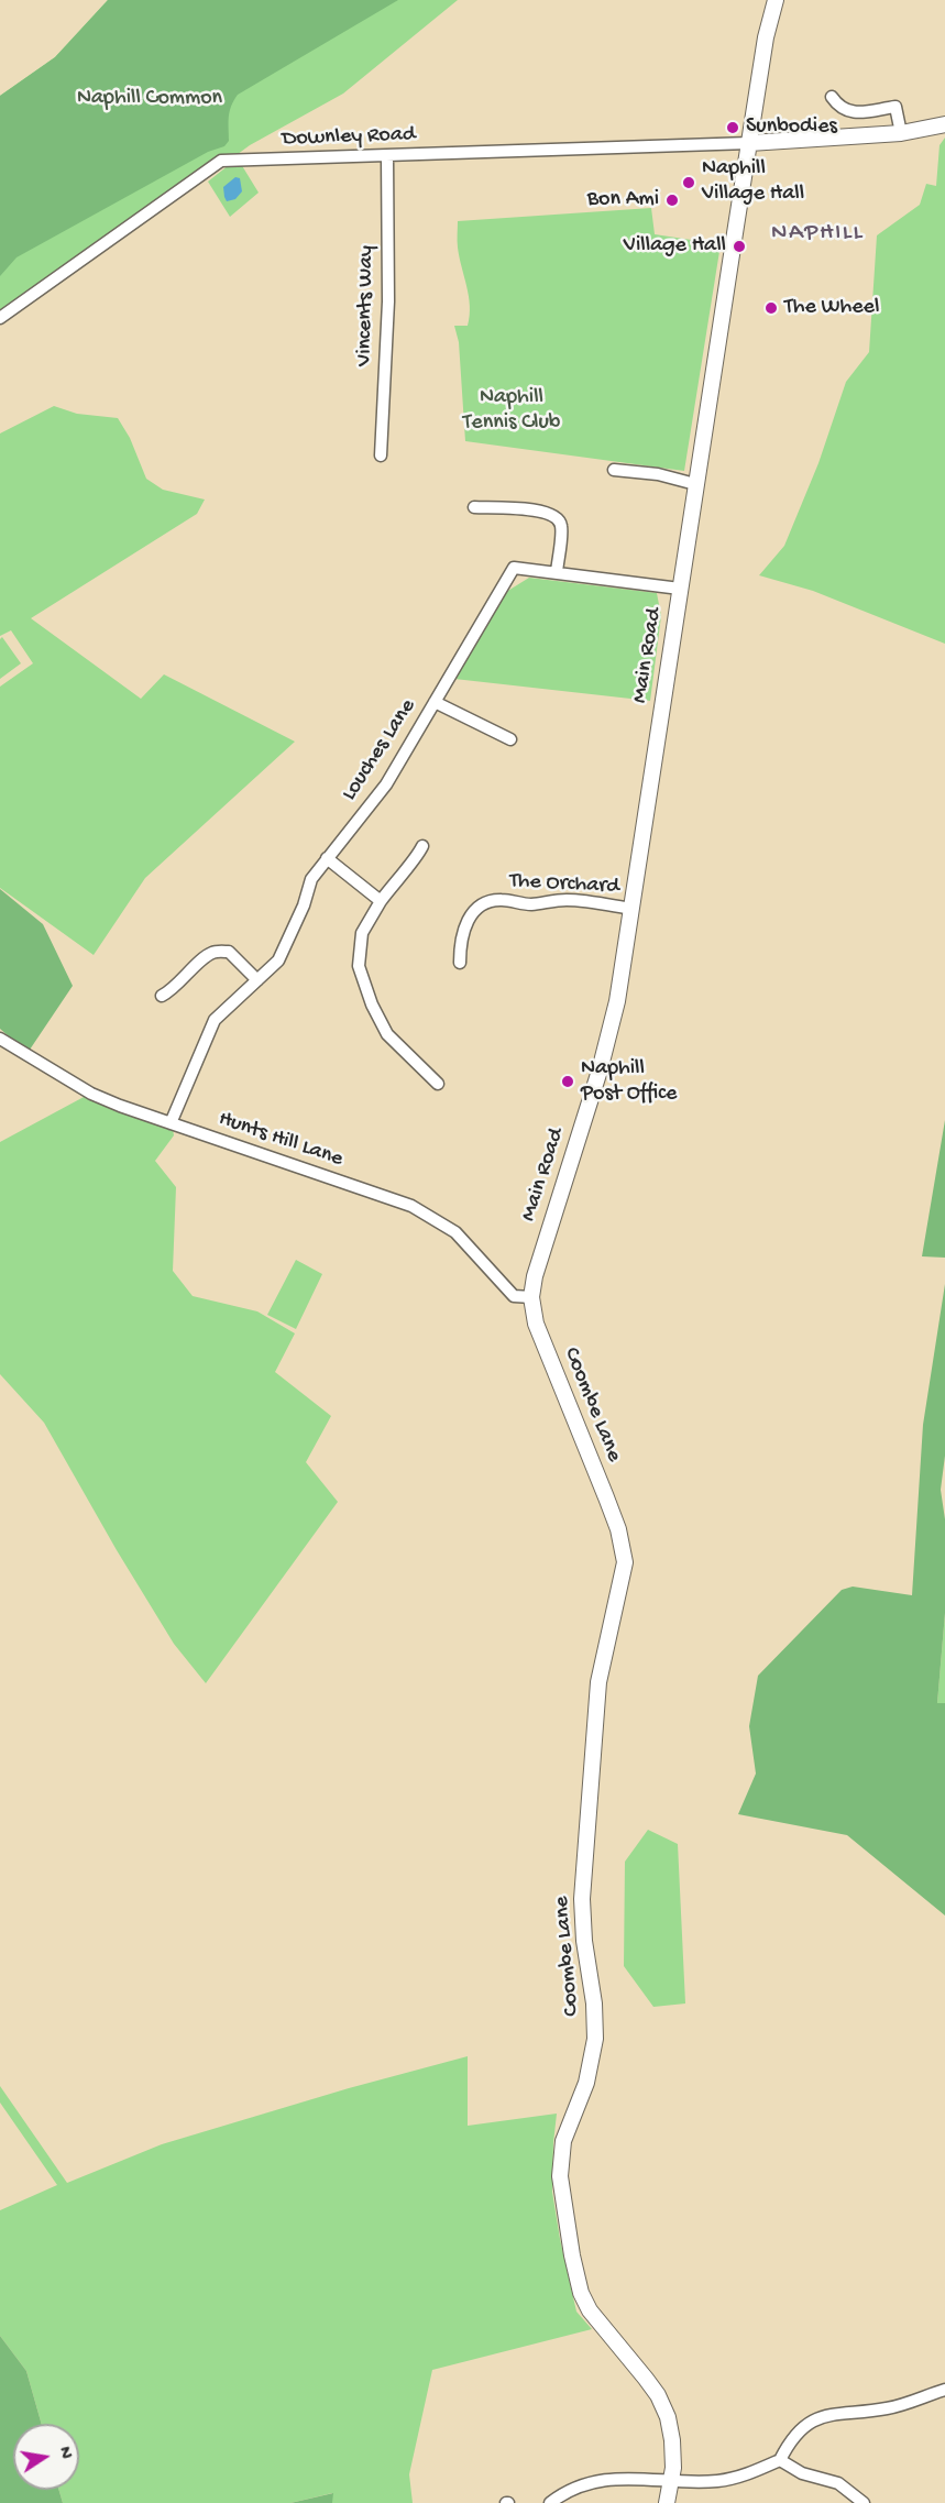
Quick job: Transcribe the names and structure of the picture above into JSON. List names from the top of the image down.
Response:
{
  "streets": {
    "street": [
      "Downley Road",
      "Vincents Way",
      "Main Road",
      "Louches Lane",
      "The Orchard",
      "Hunts Hill Lane",
      "Coombe Lane"
    ]
  },
  "crossings": [
    ["Downley Road", "Vincents Way"],
    ["Downley Road", "Main Road"],
    ["Main Road", "Louches Lane"],
    ["Main Road", "The Orchard"],
    ["Main Road", "Hunts Hill Lane"],
    ["Main Road", "Coombe Lane"],
    ["Louches Lane", "Hunts Hill Lane"],
    ["Hunts Hill Lane", "Coombe Lane"]
  ],
  "districts": ["NAPHILL"],
  "parks": ["Naphill Common", "Naphill Tennis Club"],
  "places": [
    "Sunbodies",
    "Naphill Village Hall",
    "Bon Ami",
    "Village Hall",
    "The Wheel",
    "Naphill Post Office"
  ],
  "north": "right"
}
